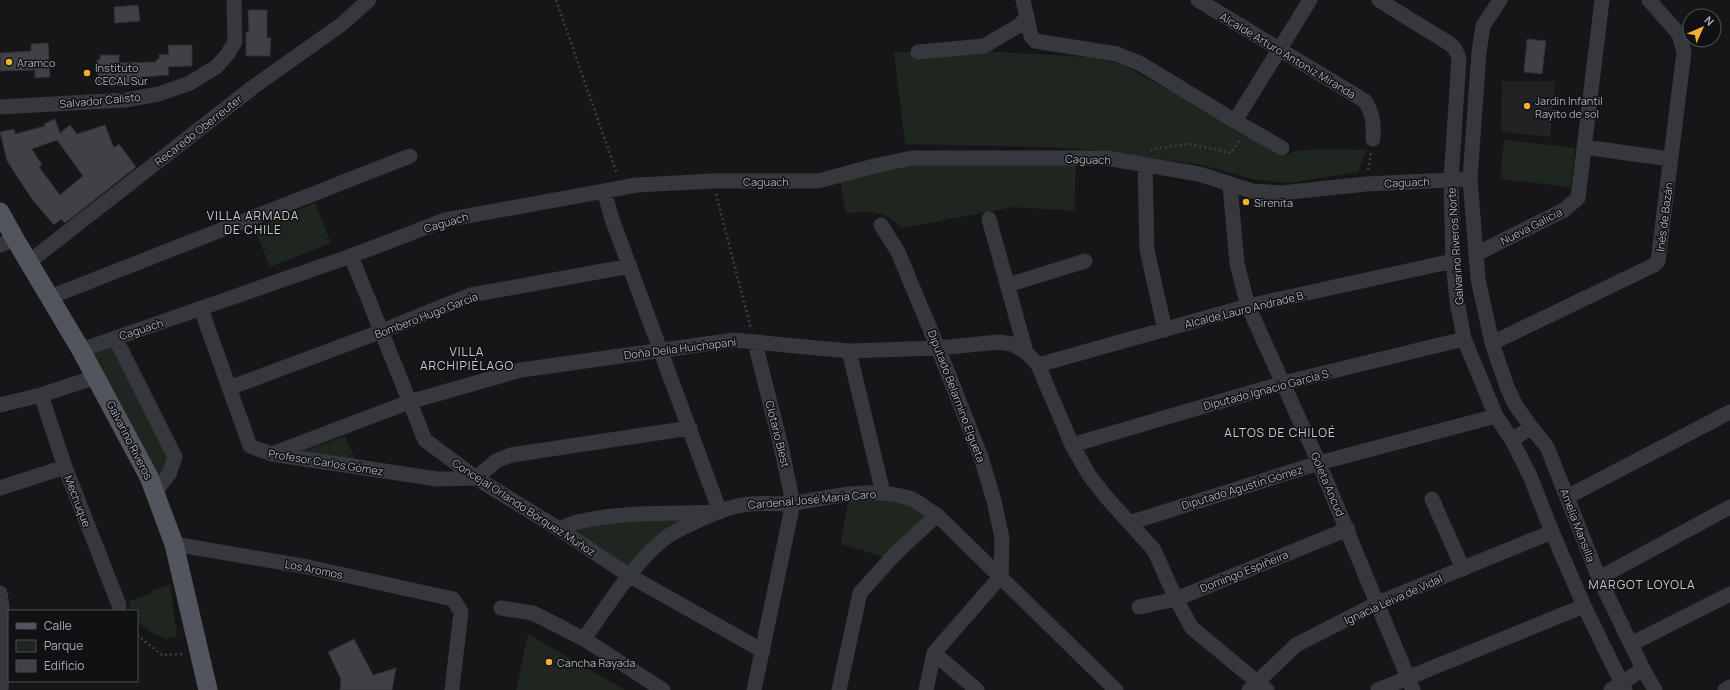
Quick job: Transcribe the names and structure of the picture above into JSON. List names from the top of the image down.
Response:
{
  "streets": {
    "main road": ["Galvarino Riveros"],
    "street": [
      "Alcalde Arturo Antoniz Miranda",
      "Salvador Calisto",
      "Recaredo Oberreuter",
      "Caguach",
      "Inés de Bazán",
      "Nueva Galicia",
      "Galvarino Riveros Norte",
      "Alcalde Lauro Andrade B.",
      "Bombero Hugo García",
      "Doña Delia Huichapani",
      "Diputado Ignacio García S.",
      "Diputado Belarmino Elgueta",
      "Clotario Blest",
      "Profesor Carlos Gómez",
      "Goleta Ancud",
      "Diputado Agustín Gómez",
      "Cardenal José María Caro",
      "Mechuque",
      "Concejal Orlando Bórquez Muñoz",
      "Amelia Mansilla",
      "Los Aromos",
      "Domingo Espiñeira",
      "Ignacia Leiva de Vidal"
    ]
  },
  "crossings": [
    ["Recaredo Oberreuter", "Galvarino Riveros"],
    ["Caguach", "Galvarino Riveros Norte"],
    ["Caguach", "Galvarino Riveros"],
    ["Caguach", "Profesor Carlos Gómez"],
    ["Caguach", "Goleta Ancud"],
    ["Caguach", "Concejal Orlando Bórquez Muñoz"],
    ["Caguach", "Amelia Mansilla"],
    ["Inés de Bazán", "Amelia Mansilla"],
    ["Nueva Galicia", "Amelia Mansilla"],
    ["Galvarino Riveros Norte", "Alcalde Lauro Andrade B."],
    ["Galvarino Riveros Norte", "Diputado Ignacio García S."],
    ["Galvarino Riveros Norte", "Diputado Agustín Gómez"],
    ["Galvarino Riveros Norte", "Ignacia Leiva de Vidal"],
    ["Alcalde Lauro Andrade B.", "Goleta Ancud"],
    ["Bombero Hugo García", "Profesor Carlos Gómez"],
    ["Bombero Hugo García", "Concejal Orlando Bórquez Muñoz"],
    ["Doña Delia Huichapani", "Diputado Belarmino Elgueta"],
    ["Doña Delia Huichapani", "Clotario Blest"],
    ["Doña Delia Huichapani", "Profesor Carlos Gómez"],
    ["Doña Delia Huichapani", "Concejal Orlando Bórquez Muñoz"],
    ["Diputado Ignacio García S.", "Goleta Ancud"],
    ["Diputado Belarmino Elgueta", "Cardenal José María Caro"],
    ["Clotario Blest", "Cardenal José María Caro"],
    ["Clotario Blest", "Concejal Orlando Bórquez Muñoz"],
    ["Galvarino Riveros", "Los Aromos"],
    ["Profesor Carlos Gómez", "Concejal Orlando Bórquez Muñoz"],
    ["Goleta Ancud", "Diputado Agustín Gómez"],
    ["Goleta Ancud", "Domingo Espiñeira"],
    ["Goleta Ancud", "Ignacia Leiva de Vidal"],
    ["Cardenal José María Caro", "Concejal Orlando Bórquez Muñoz"]
  ],
  "districts": [
    "VILLA ARMADA DE CHILE",
    "VILLA ARCHIPIÉLAGO",
    "ALTOS DE CHILOÉ",
    "MARGOT LOYOLA"
  ],
  "places": [
    "Aramco",
    "Instituto CECAL Sur",
    "Jardin Infantil Rayito de sol",
    "Sirenita",
    "Cancha Rayada"
  ],
  "legend": ["Calle", "Parque", "Edificio"],
  "north": "top right"
}
